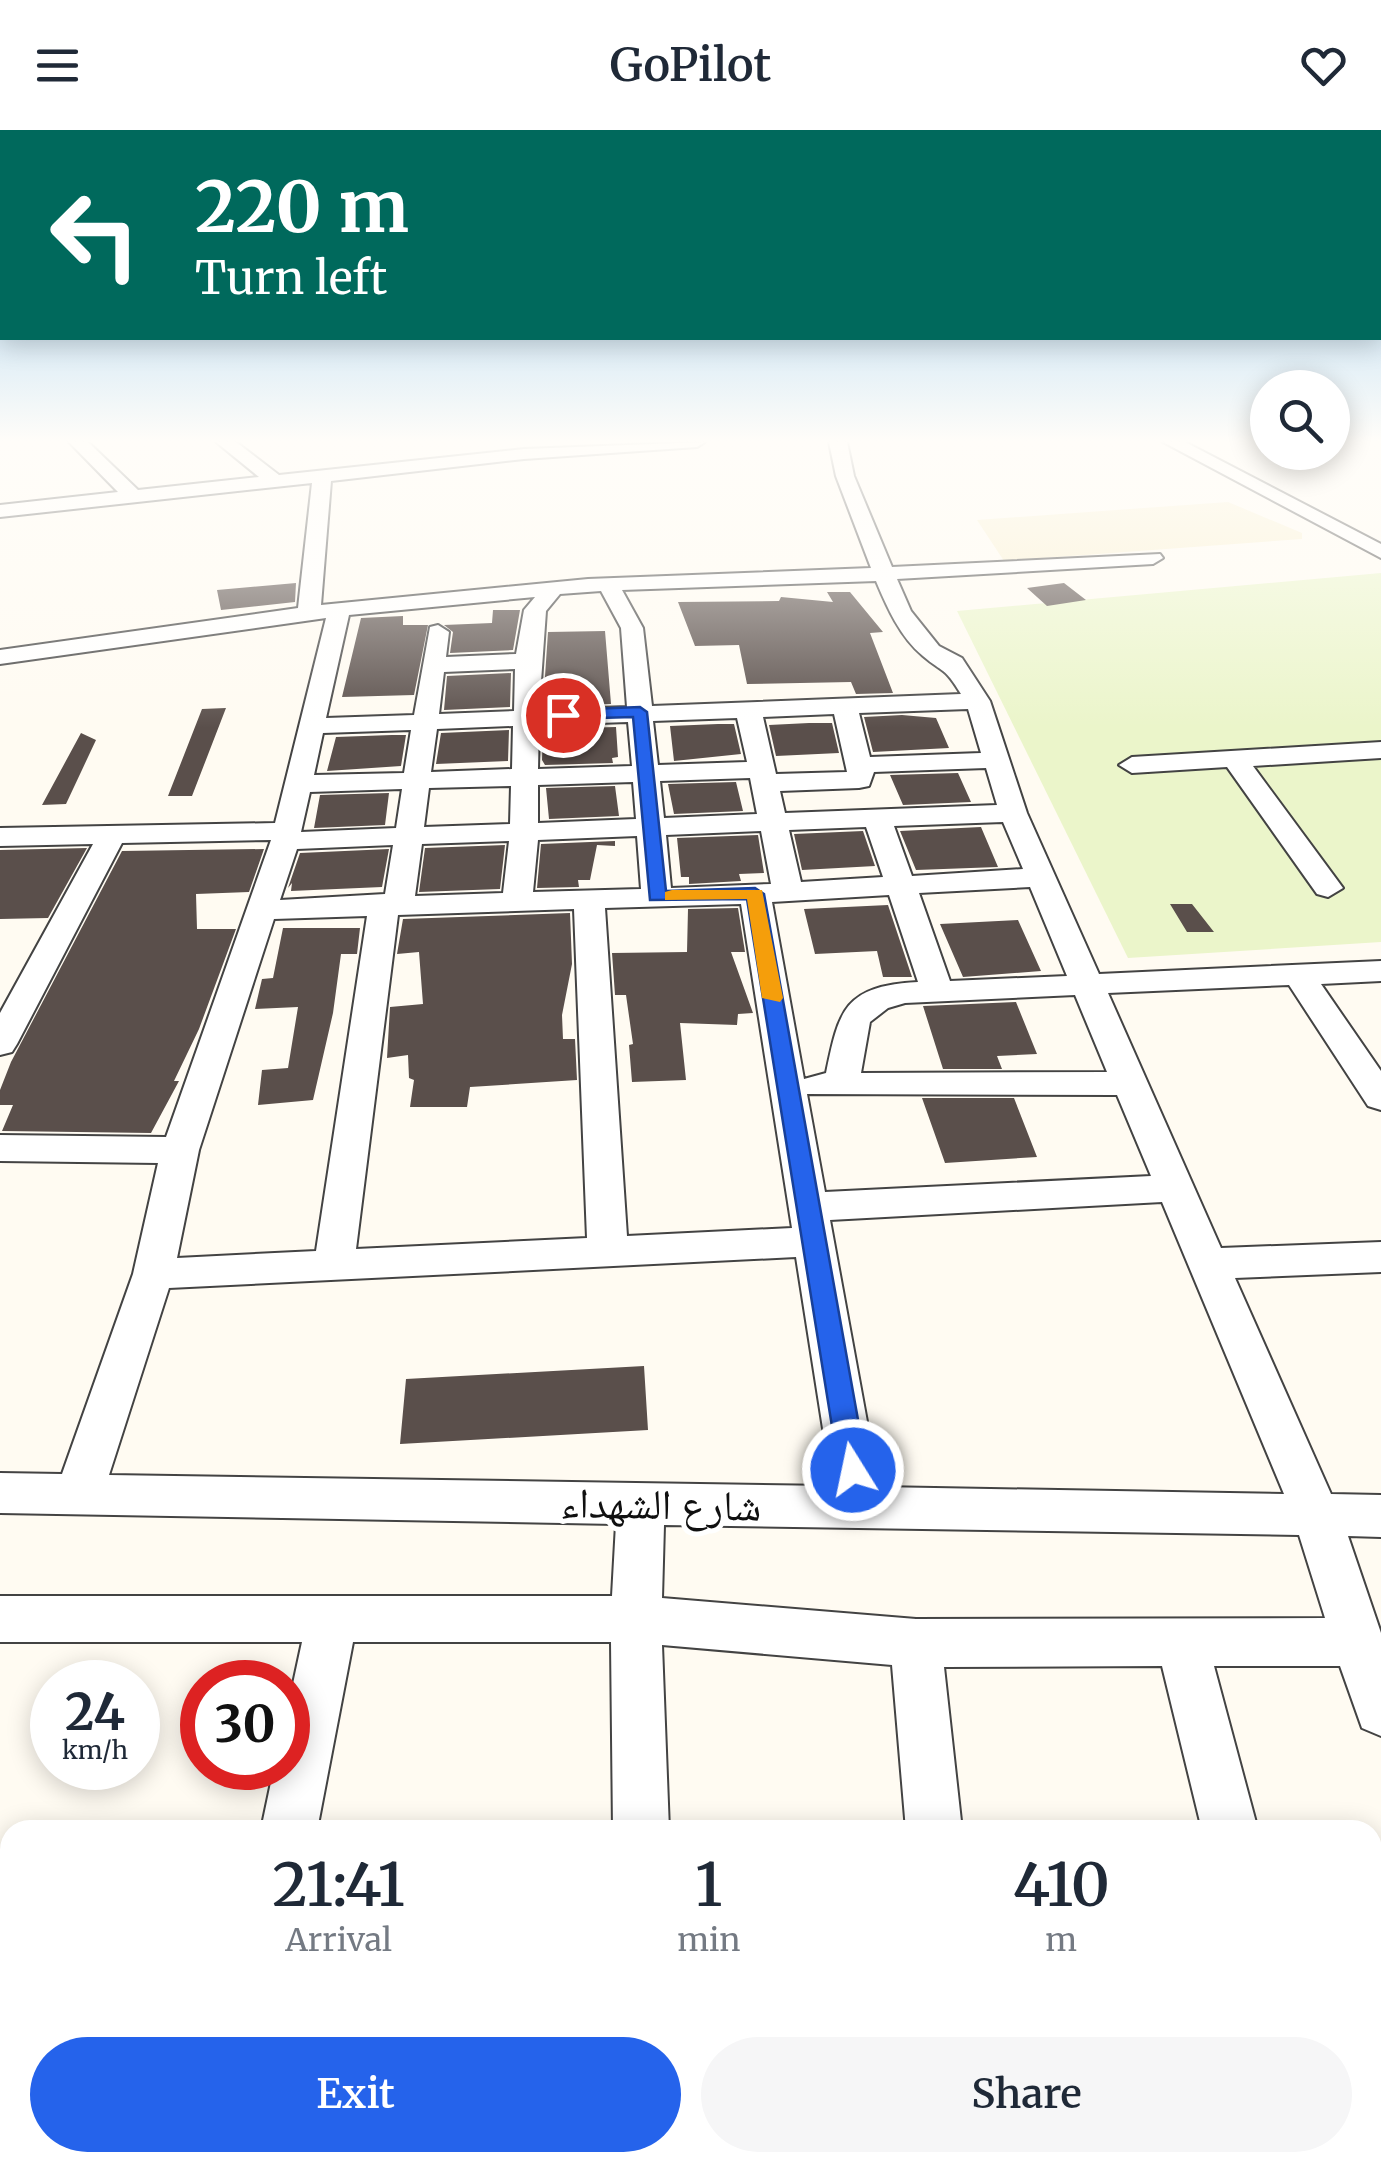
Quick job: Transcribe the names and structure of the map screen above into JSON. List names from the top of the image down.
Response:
{
  "streets": {
    "street": ["شارع الشهداء"]
  },
  "page": {
    "header": "GoPilot",
    "turn": ["220 m", "Turn left"],
    "speed": "24 km/h",
    "limit": "30",
    "eta": [
      "21:41",
      "Arrival",
      "1",
      "min",
      "410",
      "m"
    ],
    "buttons": ["Exit", "Share"]
  }
}
